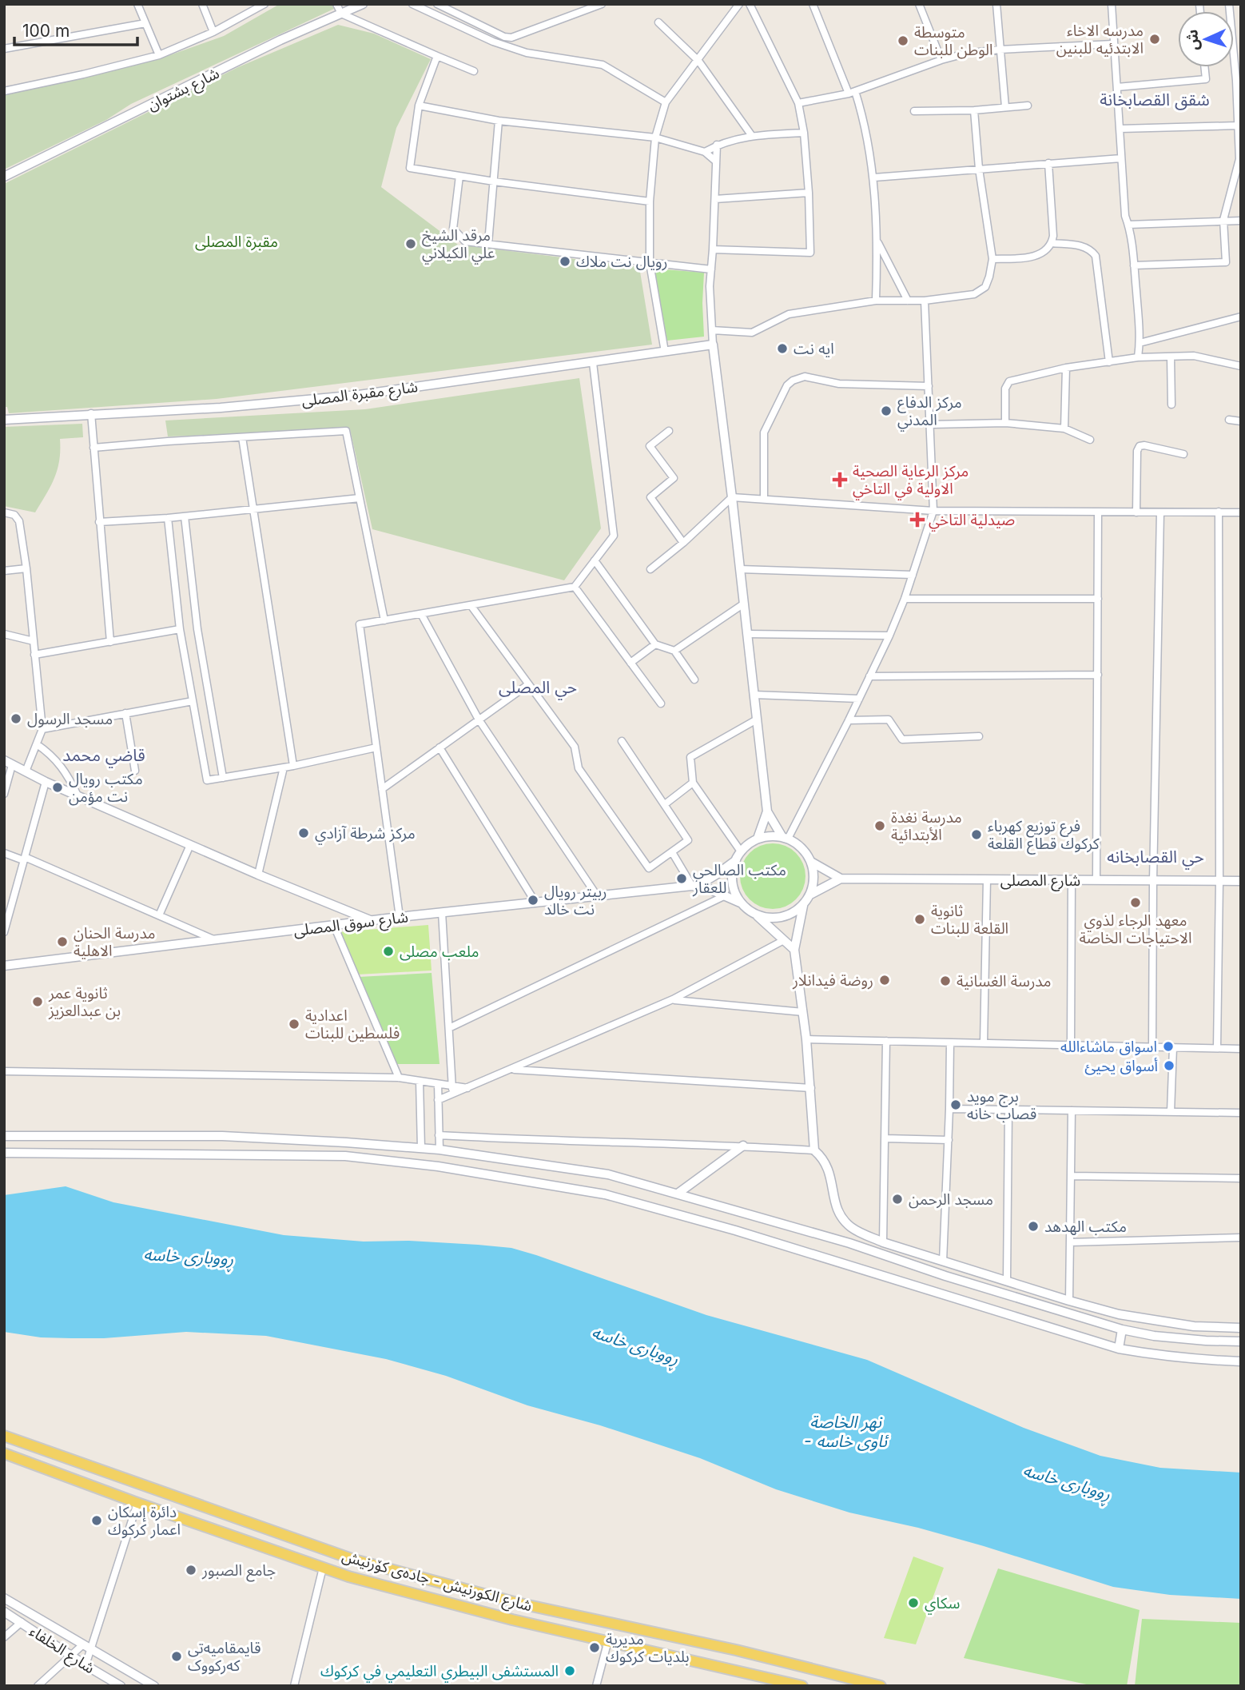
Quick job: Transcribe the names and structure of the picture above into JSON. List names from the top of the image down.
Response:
{
  "streets": {
    "main road": ["شارع الكورنيش - جادەی کۆرنیش"],
    "street": [
      "شارع بشتوان",
      "شارع مقبرة المصلى",
      "شارع المصلى",
      "شارع سوق المصلى",
      "شارع الخلفاء"
    ]
  },
  "crossings": [
    ["شارع المصلى", "شارع سوق المصلى"]
  ],
  "districts": [
    "شقق القصابخانة",
    "حي المصلى",
    "قاضي محمد",
    "حي القصابخانه"
  ],
  "water": ["ڕووباری خاسە", "نهر الخاصة - ئاوی خاسە"],
  "parks": ["مقبرة المصلى"],
  "places": {
    "other": [
      "مدرسه الاخاء الابتدئيه للبنين",
      "متوسطة الوطن للبنات",
      "مرقد الشيخ علي الكيلاني",
      "رويال نت ملاك",
      "ايه نت",
      "مركز الدفاع المدني",
      "مسجد الرسول",
      "مكتب رويال نت مؤمن",
      "مدرسة نغدة الأبتدائية",
      "مركز شرطة آزادي",
      "فرع توزيع كهرباء كركوك قطاع القلعة",
      "مكتب الصالحي للعقار",
      "ربيتر رويال نت خالد",
      "معهد الرجاء لذوي الاحتياجات الخاصة",
      "ثانوية القلعة للبنات",
      "مدرسة الحنان الاهلية",
      "ملعب مصلى",
      "روضة فيدانلار",
      "مدرسة الغسانية",
      "ثانوية عمر بن عبدالعزيز",
      "اعدادية فلسطين للبنات",
      "اسواق ماشاءالله",
      "أسواق يحيئ",
      "برج مويد قصاب خانه",
      "مسجد الرحمن",
      "مكتب الهدهد",
      "دائرة إسكان اعمار كركوك",
      "جامع الصبور",
      "سكاي",
      "مديرية بلديات كركوك",
      "قایمقامیەتی کەرکووک",
      "المستشفى البيطري التعليمي في كركوك"
    ],
    "health": ["مركز الرعاية الصحية الاولية في التاخي", "صيدلية التاخي"]
  },
  "scale_bar": "100 m",
  "north": "left"
}
